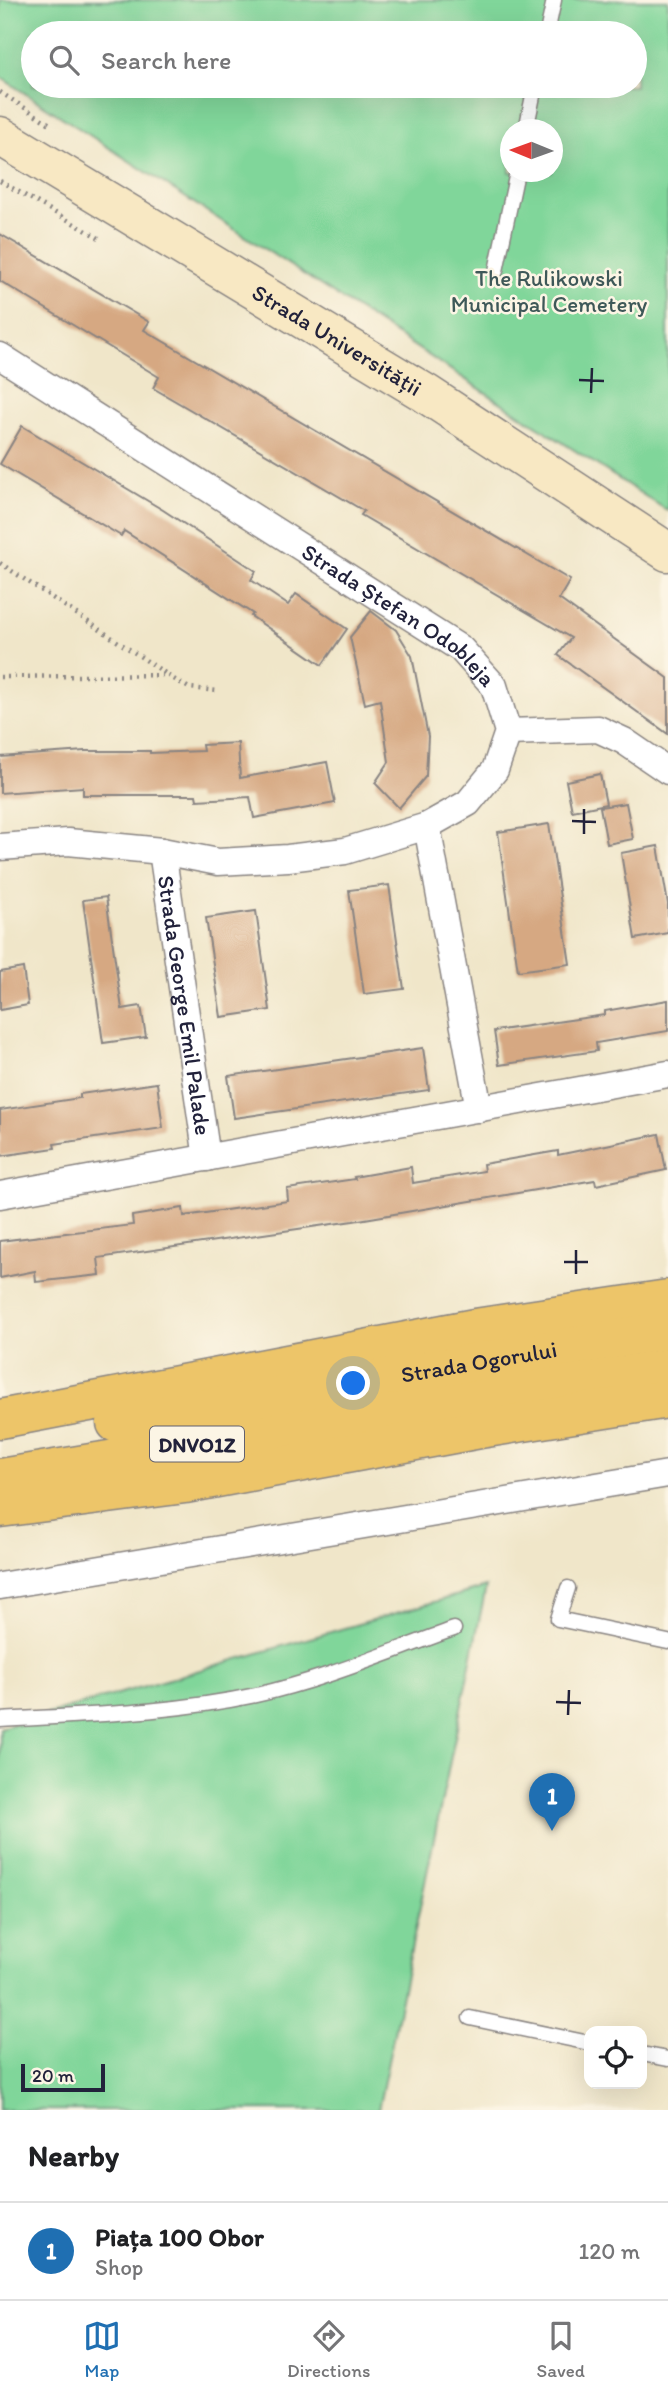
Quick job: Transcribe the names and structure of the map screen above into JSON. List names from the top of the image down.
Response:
{
  "streets": {
    "highway": ["Strada Ogorului", "DNVO1Z"],
    "main road": ["Strada Universității"],
    "street": ["Strada Ștefan Odobleja", "Strada George Emil Palade"]
  },
  "parks": ["The Rulikowski Municipal Cemetery"],
  "scale_bar": "20 m",
  "north": "left",
  "page": {
    "search": "Search here",
    "pins": "1",
    "scale": "20 m",
    "heading": "Nearby",
    "list": [
      {
        "mark": "1",
        "name": "Piața 100 Obor",
        "note": "Shop",
        "value": "120 m"
      }
    ],
    "nav": ["Map", "Directions", "Saved"]
  }
}
